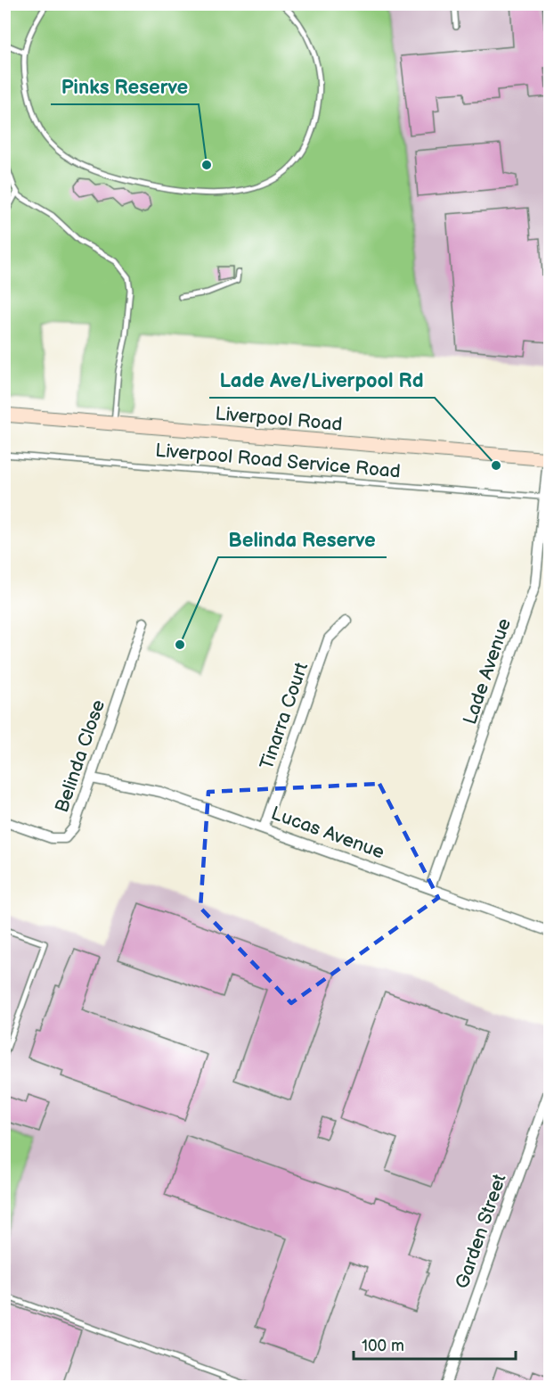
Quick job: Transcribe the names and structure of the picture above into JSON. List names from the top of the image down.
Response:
{
  "streets": {
    "main road": ["Liverpool Road"],
    "street": [
      "Lade Avenue",
      "Tinarra Court",
      "Belinda Close",
      "Lucas Avenue",
      "Garden Street"
    ],
    "lane": ["Liverpool Road Service Road"]
  },
  "crossings": [
    ["Liverpool Road", "Lade Avenue"],
    ["Liverpool Road Service Road", "Lade Avenue"],
    ["Lade Avenue", "Lucas Avenue"],
    ["Tinarra Court", "Lucas Avenue"],
    ["Belinda Close", "Lucas Avenue"]
  ],
  "places": ["Pinks Reserve", "Lade Ave/Liverpool Rd", "Belinda Reserve"],
  "scale_bar": "100 m"
}
